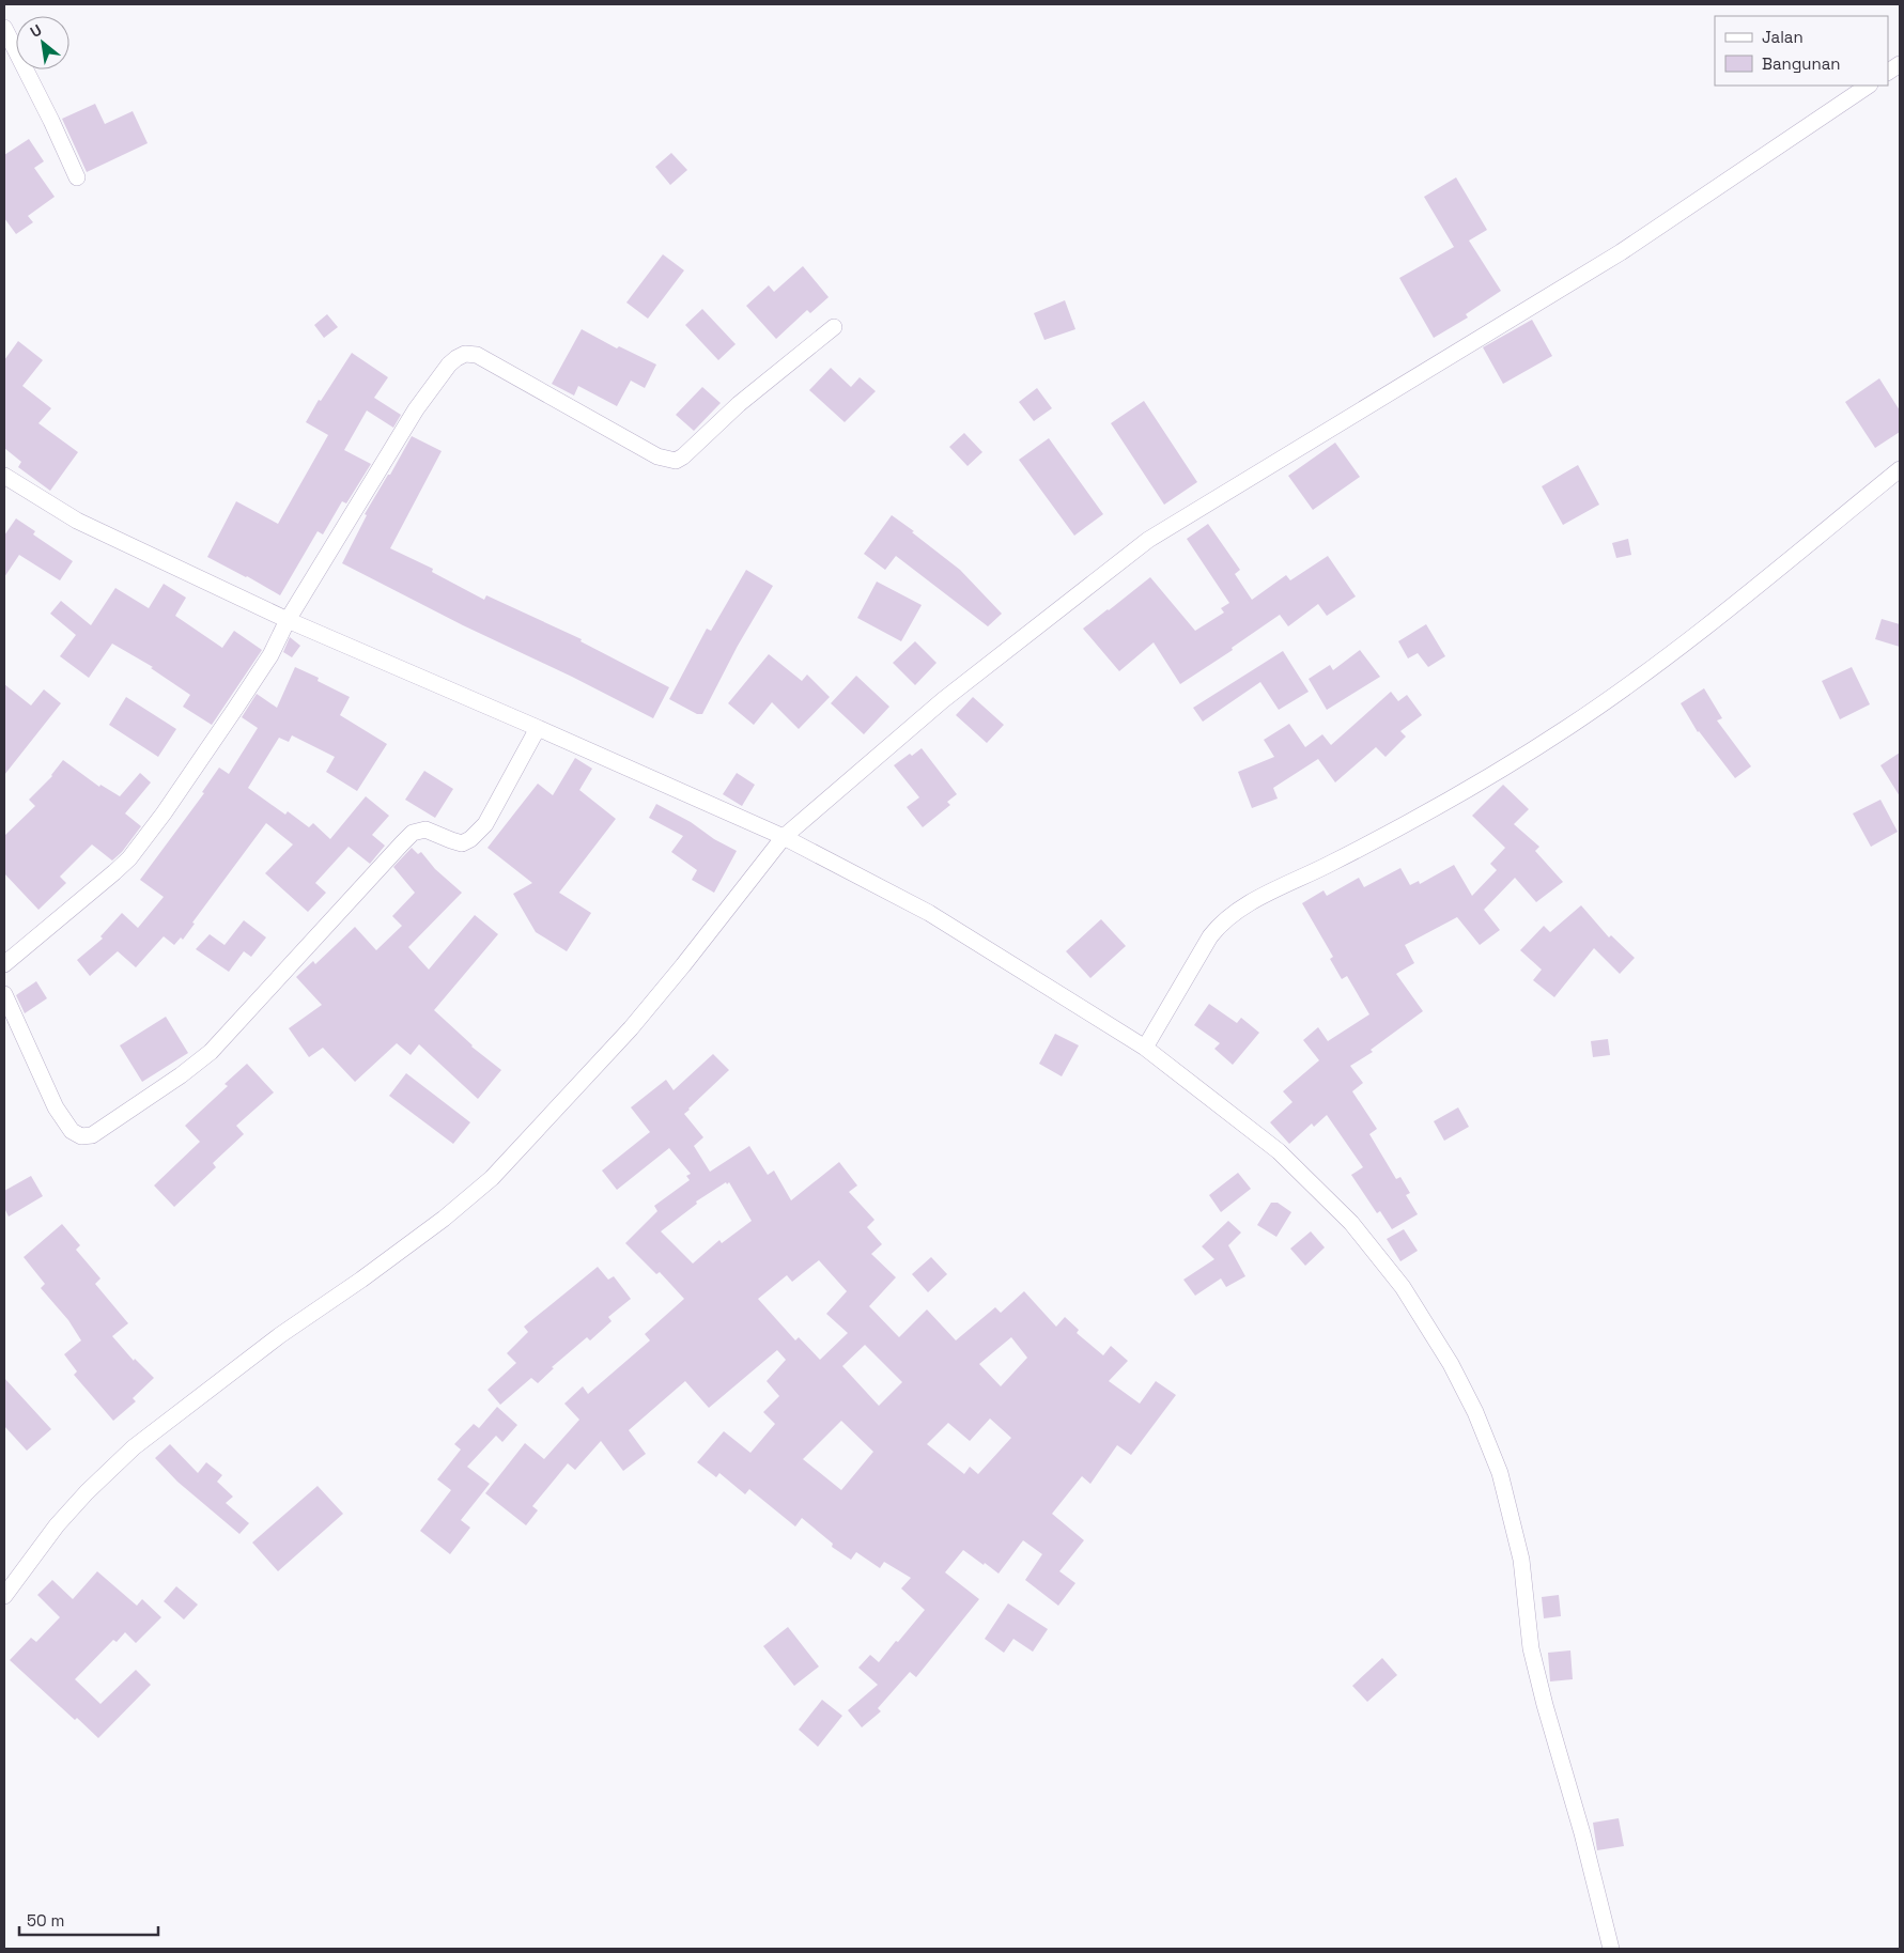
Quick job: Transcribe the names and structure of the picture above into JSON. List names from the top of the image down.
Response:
{
  "legend": ["Jalan", "Bangunan"],
  "scale_bar": "50 m",
  "north": "top left"
}
